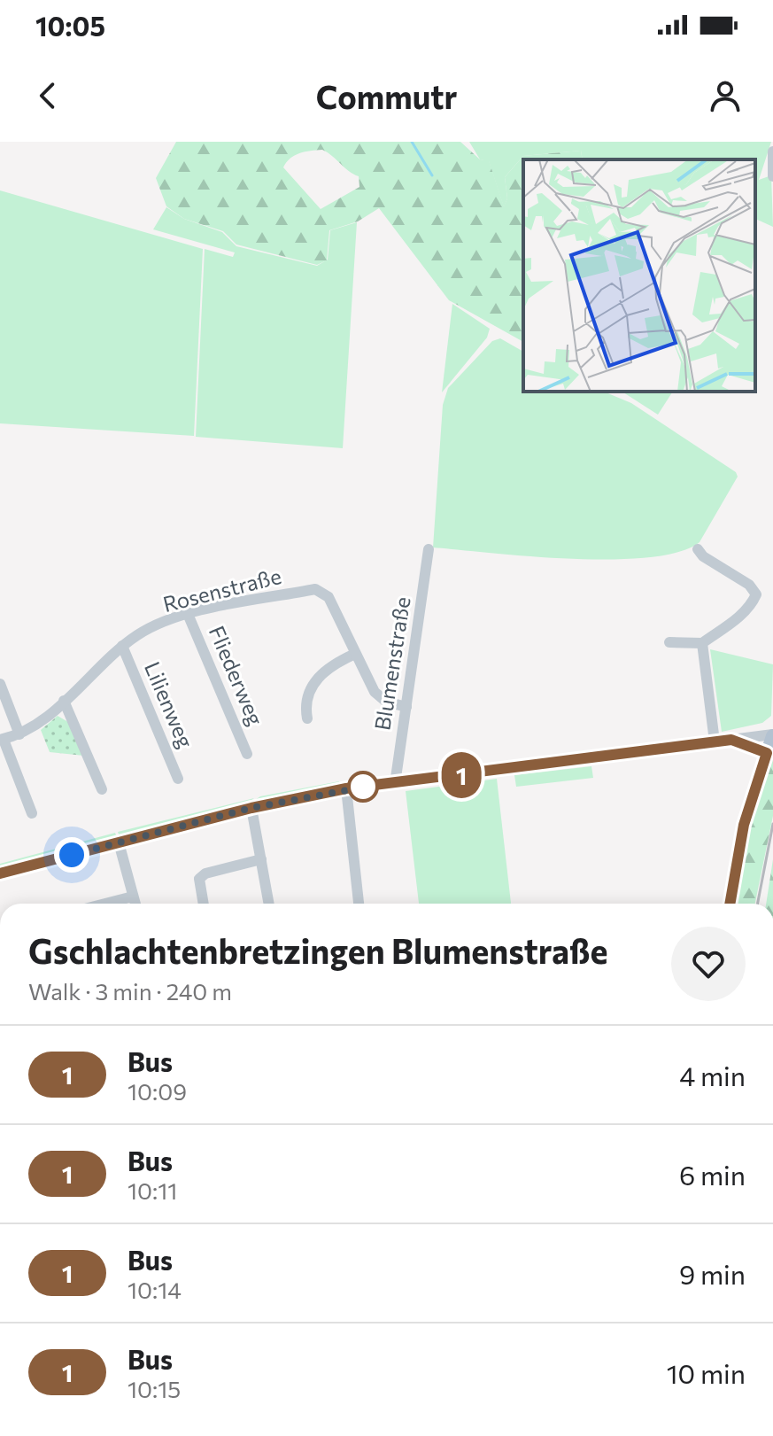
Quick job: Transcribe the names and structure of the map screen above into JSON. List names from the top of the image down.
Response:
{
  "streets": {
    "street": [
      "Rosenstraße",
      "Blumenstraße",
      "Fliederweg",
      "Lilienweg"
    ]
  },
  "crossings": [
    ["Rosenstraße", "Blumenstraße"],
    ["Rosenstraße", "Fliederweg"],
    ["Rosenstraße", "Lilienweg"]
  ],
  "lines": ["bus line 1"],
  "page": {
    "status": "10:05",
    "header": "Commutr",
    "on_map": "1",
    "heading": ["Gschlachtenbretzingen Blumenstraße", "Walk · 3 min · 240 m"],
    "list": [
      {
        "mark": "1",
        "name": "Bus",
        "note": "10:09",
        "value": "4 min"
      },
      {
        "mark": "1",
        "name": "Bus",
        "note": "10:11",
        "value": "6 min"
      },
      {
        "mark": "1",
        "name": "Bus",
        "note": "10:14",
        "value": "9 min"
      },
      {
        "mark": "1",
        "name": "Bus",
        "note": "10:15",
        "value": "10 min"
      }
    ]
  }
}
